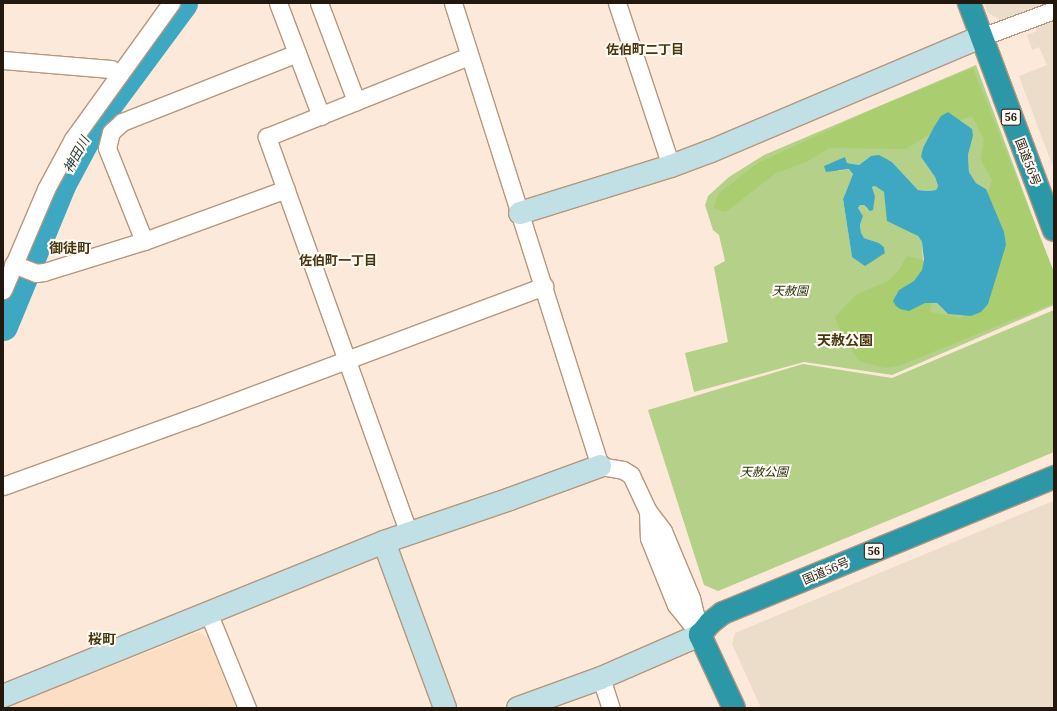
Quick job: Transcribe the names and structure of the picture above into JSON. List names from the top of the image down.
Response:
{
  "streets": {
    "highway": ["56", "国道56号"]
  },
  "districts": [
    "佐伯町二丁目",
    "御徒町",
    "佐伯町一丁目",
    "天赦公園",
    "桜町"
  ],
  "water": ["神田川"],
  "parks": ["天赦園", "天赦公園"]
}
